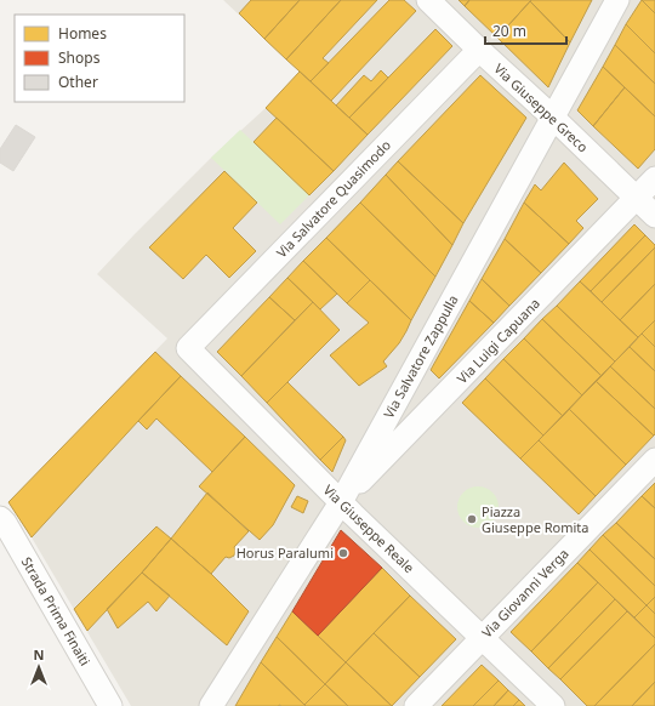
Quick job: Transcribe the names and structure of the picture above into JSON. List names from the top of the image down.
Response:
{
  "streets": {
    "street": [
      "Via Giuseppe Greco",
      "Via Salvatore Quasimodo",
      "Via Luigi Capuana",
      "Via Salvatore Zappulla",
      "Via Giuseppe Reale",
      "Via Giovanni Verga",
      "Strada Prima Finaiti"
    ]
  },
  "crossings": [
    ["Via Giuseppe Greco", "Via Salvatore Quasimodo"],
    ["Via Giuseppe Greco", "Via Luigi Capuana"],
    ["Via Giuseppe Greco", "Via Salvatore Zappulla"],
    ["Via Salvatore Quasimodo", "Via Giuseppe Reale"],
    ["Via Luigi Capuana", "Via Salvatore Zappulla"],
    ["Via Luigi Capuana", "Via Giuseppe Reale"],
    ["Via Salvatore Zappulla", "Via Giuseppe Reale"],
    ["Via Giuseppe Reale", "Via Giovanni Verga"]
  ],
  "places": ["Piazza Giuseppe Romita", "Horus Paralumi"],
  "legend": ["Homes", "Shops", "Other"],
  "scale_bar": "20 m",
  "north": "top"
}
